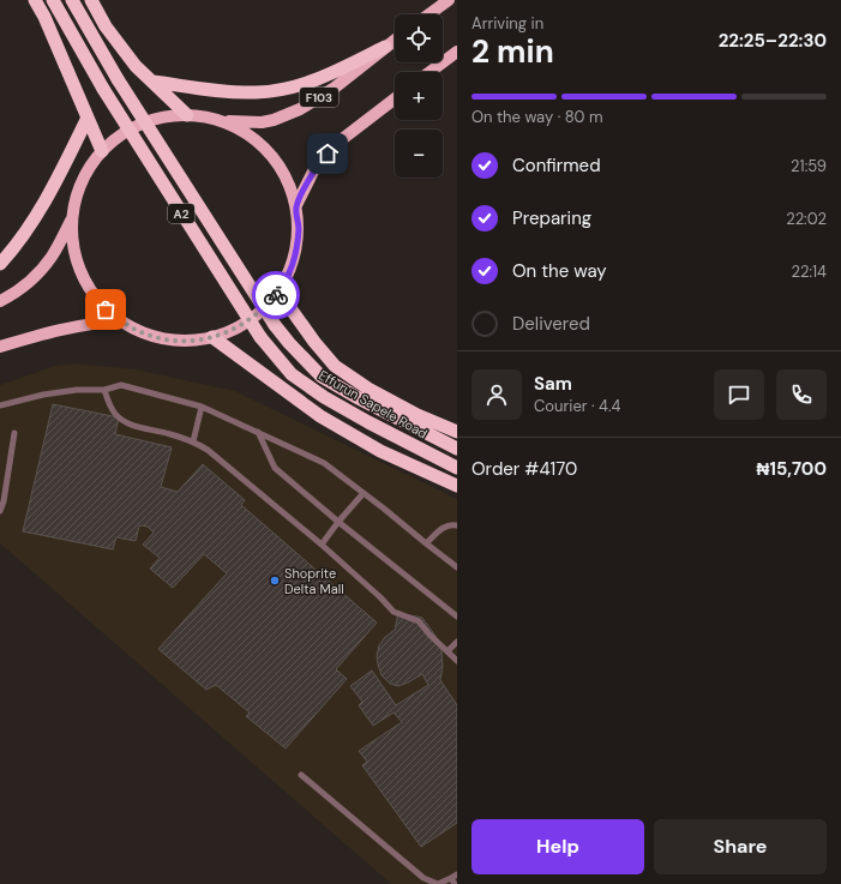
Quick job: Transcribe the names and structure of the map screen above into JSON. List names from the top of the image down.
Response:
{
  "streets": {
    "highway": ["A2", "Effurun Sapele Road"],
    "main road": ["F103"]
  },
  "places": ["Shoprite Delta Mall"],
  "page": {
    "heading": ["2 min", "Arriving in", "22:25–22:30"],
    "panel": [
      "Sam",
      "Courier · 4.4",
      "Order #4170",
      "₦15,700"
    ],
    "map_buttons": ["+", "−"],
    "bar": "On the way · 80 m",
    "list": [
      ["Confirmed", "21:59"],
      ["Preparing", "22:02"],
      ["On the way", "22:14"],
      "Delivered"
    ],
    "buttons": ["Help", "Share"]
  }
}
